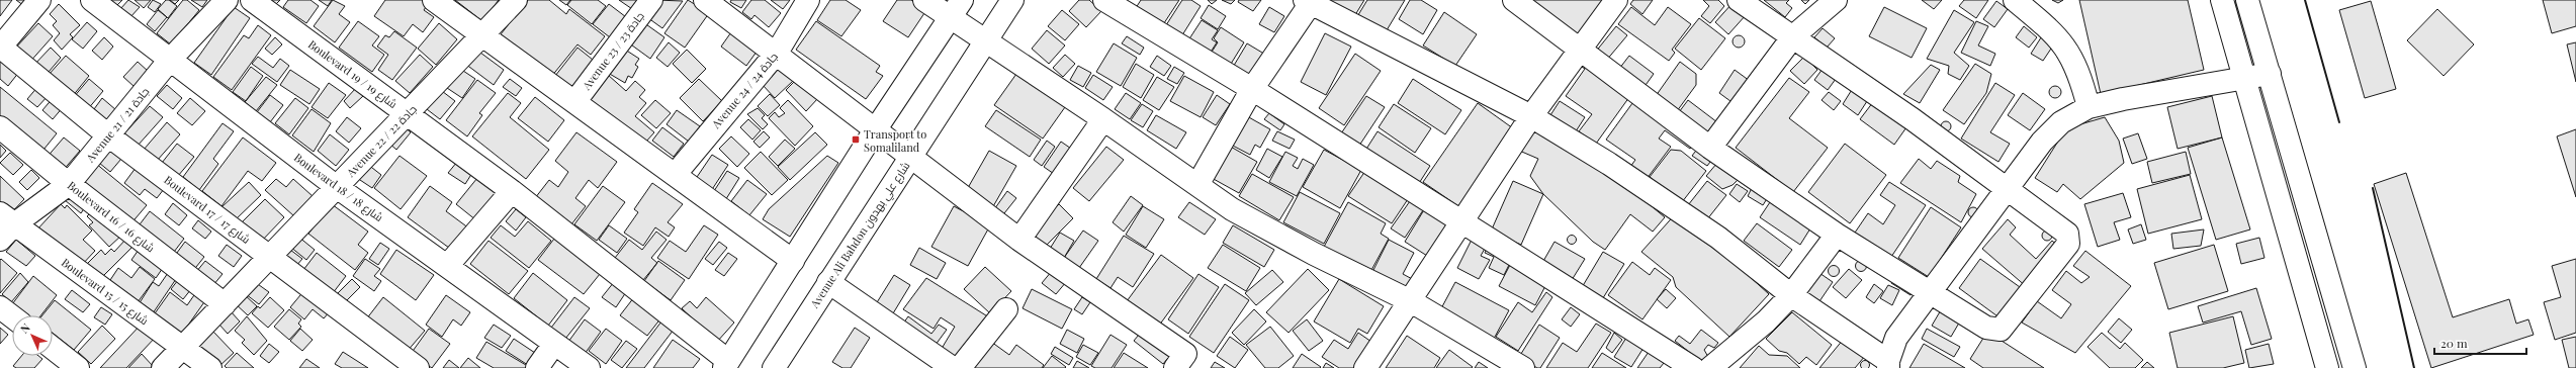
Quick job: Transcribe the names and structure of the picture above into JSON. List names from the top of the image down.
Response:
{
  "streets": {
    "street": [
      "Avenue 23 / جادة 23",
      "Boulevard 19 / شارع 19",
      "Avenue 24 / جادة 24",
      "Avenue 21 / جادة 21",
      "Avenue 22 / جادة 22",
      "Boulevard 18 / شارع 18",
      "Boulevard 17 / شارع 17",
      "Boulevard 16 / شارع 16",
      "Avenue Ali Bahdon شارع علي بهدون",
      "Boulevard 15 / شارع 15"
    ]
  },
  "crossings": [
    ["Boulevard 19 / شارع 19", "Avenue 22 / جادة 22"],
    ["Avenue 21 / جادة 21", "Boulevard 18 / شارع 18"],
    ["Avenue 21 / جادة 21", "Boulevard 17 / شارع 17"],
    ["Avenue 21 / جادة 21", "Boulevard 16 / شارع 16"],
    ["Avenue 21 / جادة 21", "Boulevard 15 / شارع 15"],
    ["Avenue 22 / جادة 22", "Boulevard 18 / شارع 18"],
    ["Avenue 22 / جادة 22", "Boulevard 17 / شارع 17"],
    ["Avenue 22 / جادة 22", "Boulevard 16 / شارع 16"],
    ["Avenue 22 / جادة 22", "Boulevard 15 / شارع 15"]
  ],
  "places": {
    "transit": ["Transport to Somaliland"]
  },
  "scale_bar": "20 m",
  "north": "top left"
}
